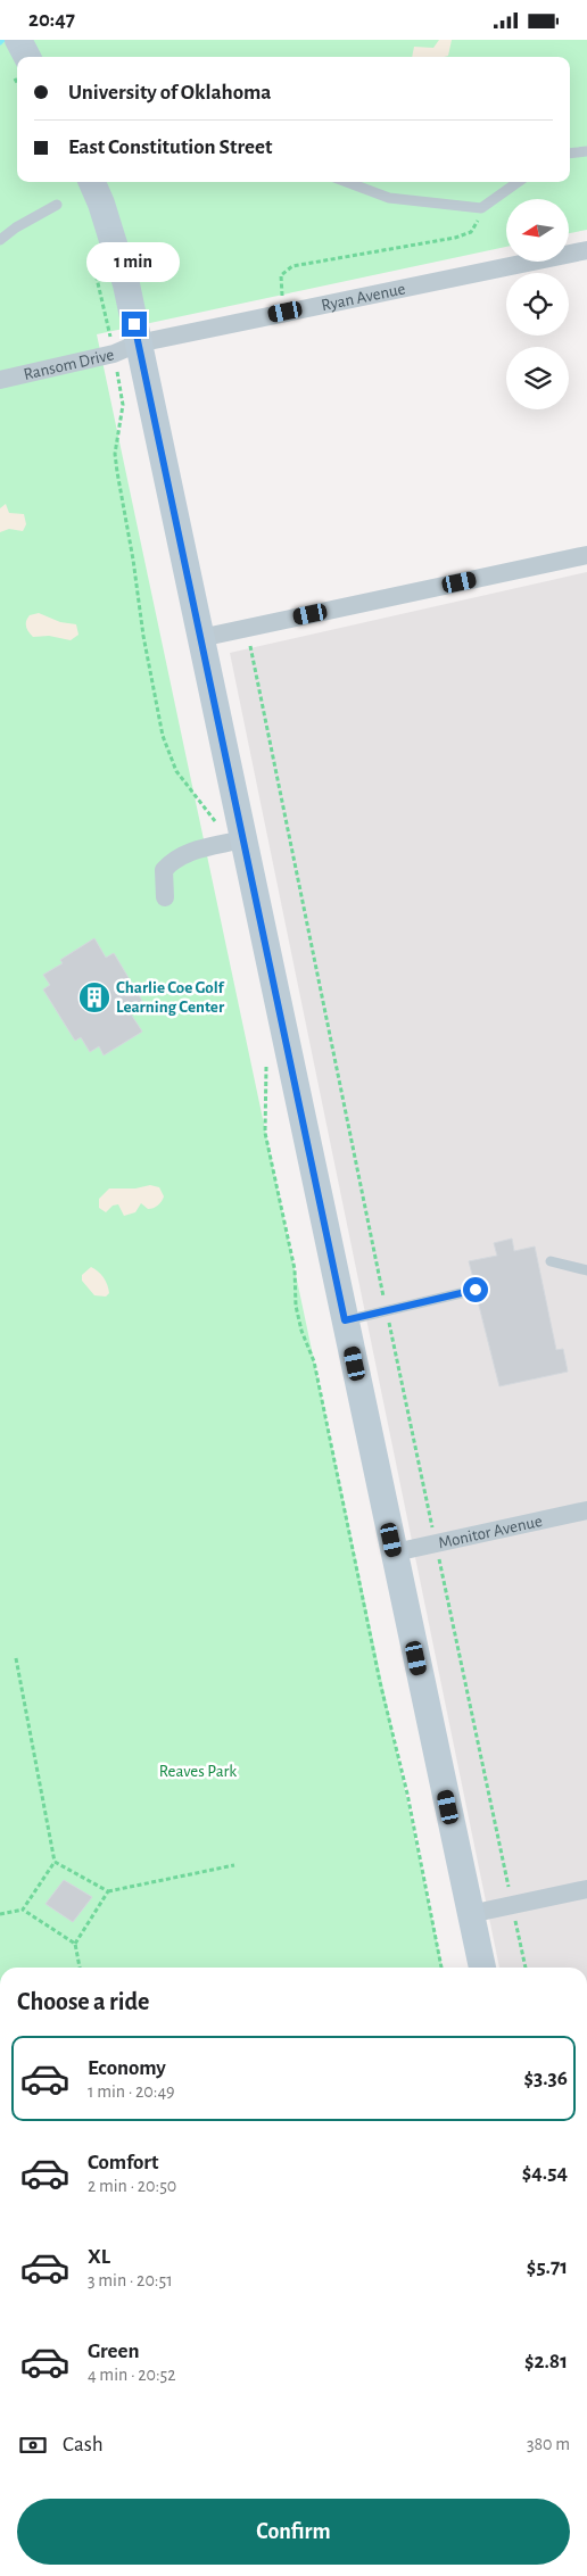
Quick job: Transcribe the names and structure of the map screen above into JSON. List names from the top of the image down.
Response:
{
  "streets": {
    "street": ["Ryan Avenue", "Ransom Drive", "Monitor Avenue"]
  },
  "crossings": [
    ["Ryan Avenue", "Ransom Drive"]
  ],
  "parks": ["Reaves Park"],
  "places": {
    "building": ["Charlie Coe Golf Learning Center"]
  },
  "north": "left",
  "page": {
    "status": "20:47",
    "banner": ["University of Oklahoma", "East Constitution Street"],
    "bubble": "1 min",
    "heading": "Choose a ride",
    "list": [
      {
        "name": "Economy",
        "note": "1 min · 20:49",
        "value": "$3.36"
      },
      {
        "name": "Comfort",
        "note": "2 min · 20:50",
        "value": "$4.54"
      },
      {
        "name": "XL",
        "note": "3 min · 20:51",
        "value": "$5.71"
      },
      {
        "name": "Green",
        "note": "4 min · 20:52",
        "value": "$2.81"
      }
    ],
    "pay": ["Cash", "380 m"],
    "buttons": "Confirm"
  }
}
